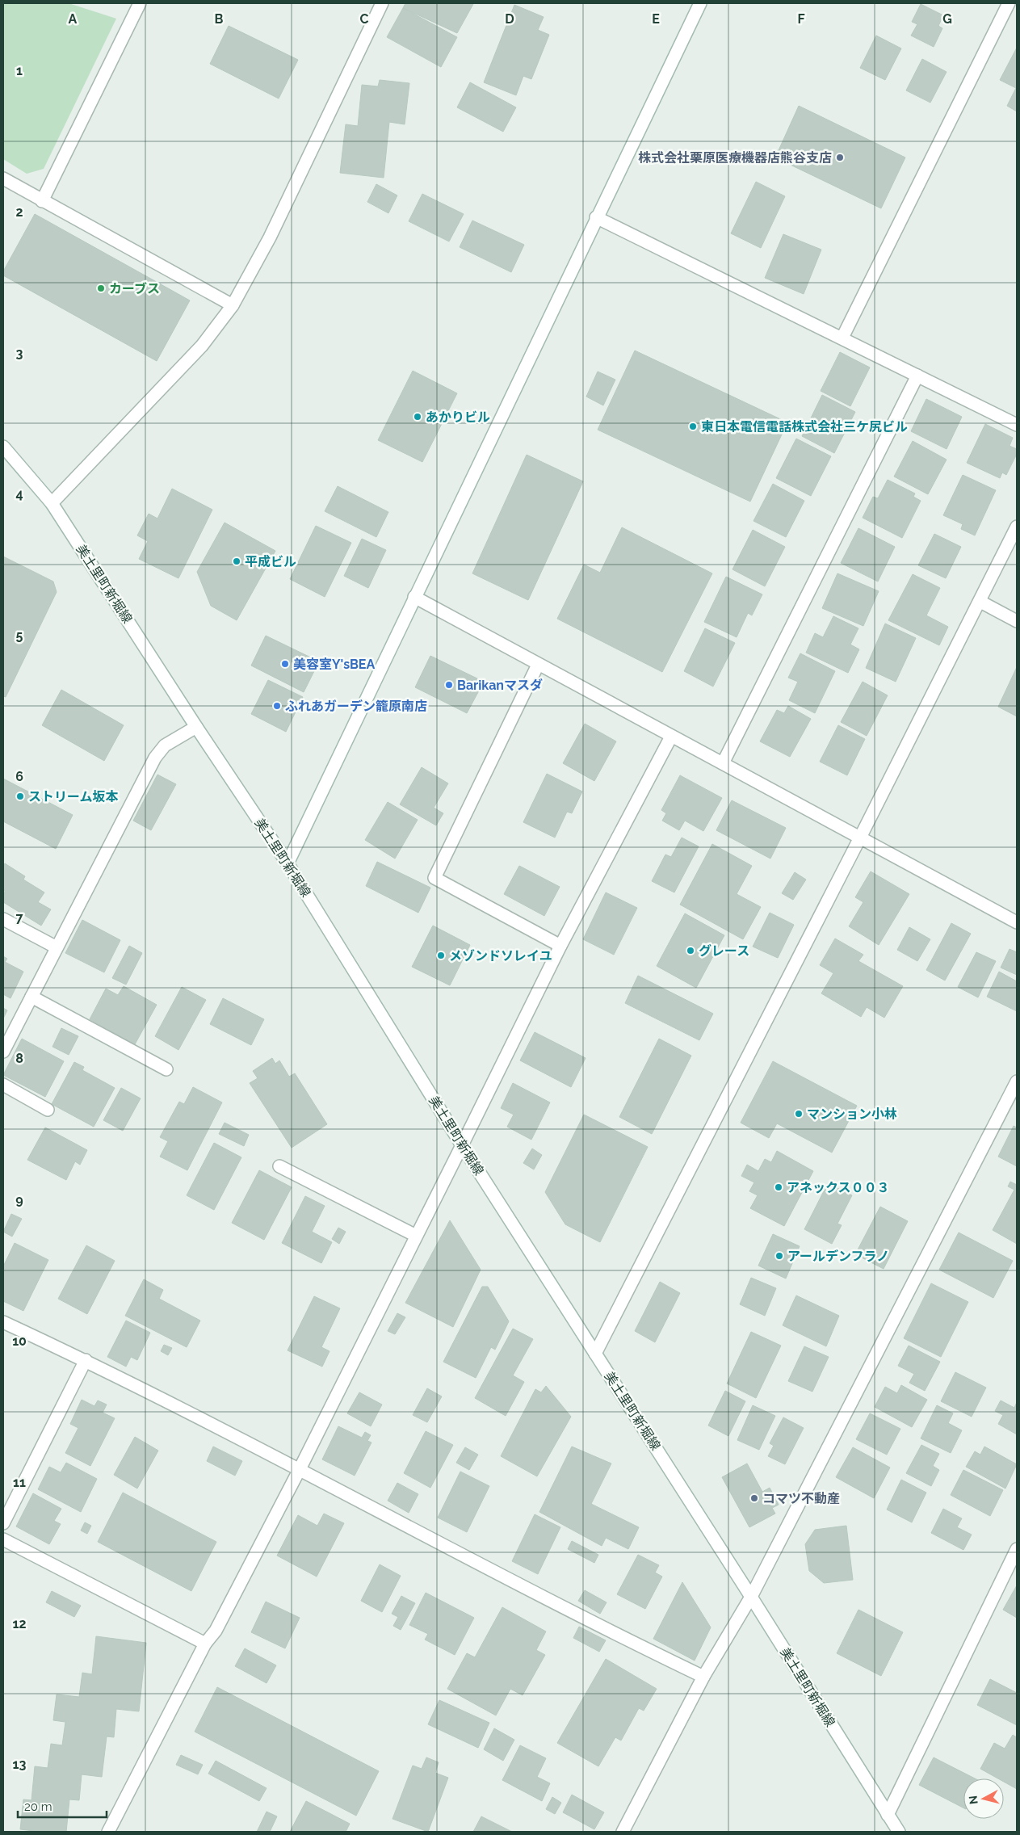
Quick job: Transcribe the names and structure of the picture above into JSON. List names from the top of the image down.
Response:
{
  "streets": {
    "street": ["美土里町新堀線"]
  },
  "places": [
    "株式会社栗原医療機器店熊谷支店",
    "カーブス",
    "あかりビル",
    "東日本電信電話株式会社三ケ尻ビル",
    "平成ビル",
    "美容室Y'sBEA",
    "Barikanマスダ",
    "ふれあガーデン籠原南店",
    "ストリーム坂本",
    "グレース",
    "メゾンドソレイユ",
    "マンション小林",
    "アネックス００３",
    "アールデンフラノ",
    "コマツ不動産"
  ],
  "scale_bar": "20 m",
  "north": "left",
  "grid": {
    "columns": [
      "A",
      "B",
      "C",
      "D",
      "E",
      "F",
      "G"
    ],
    "rows": [
      "1",
      "2",
      "3",
      "4",
      "5",
      "6",
      "7",
      "8",
      "9",
      "10",
      "11",
      "12",
      "13"
    ]
  }
}
